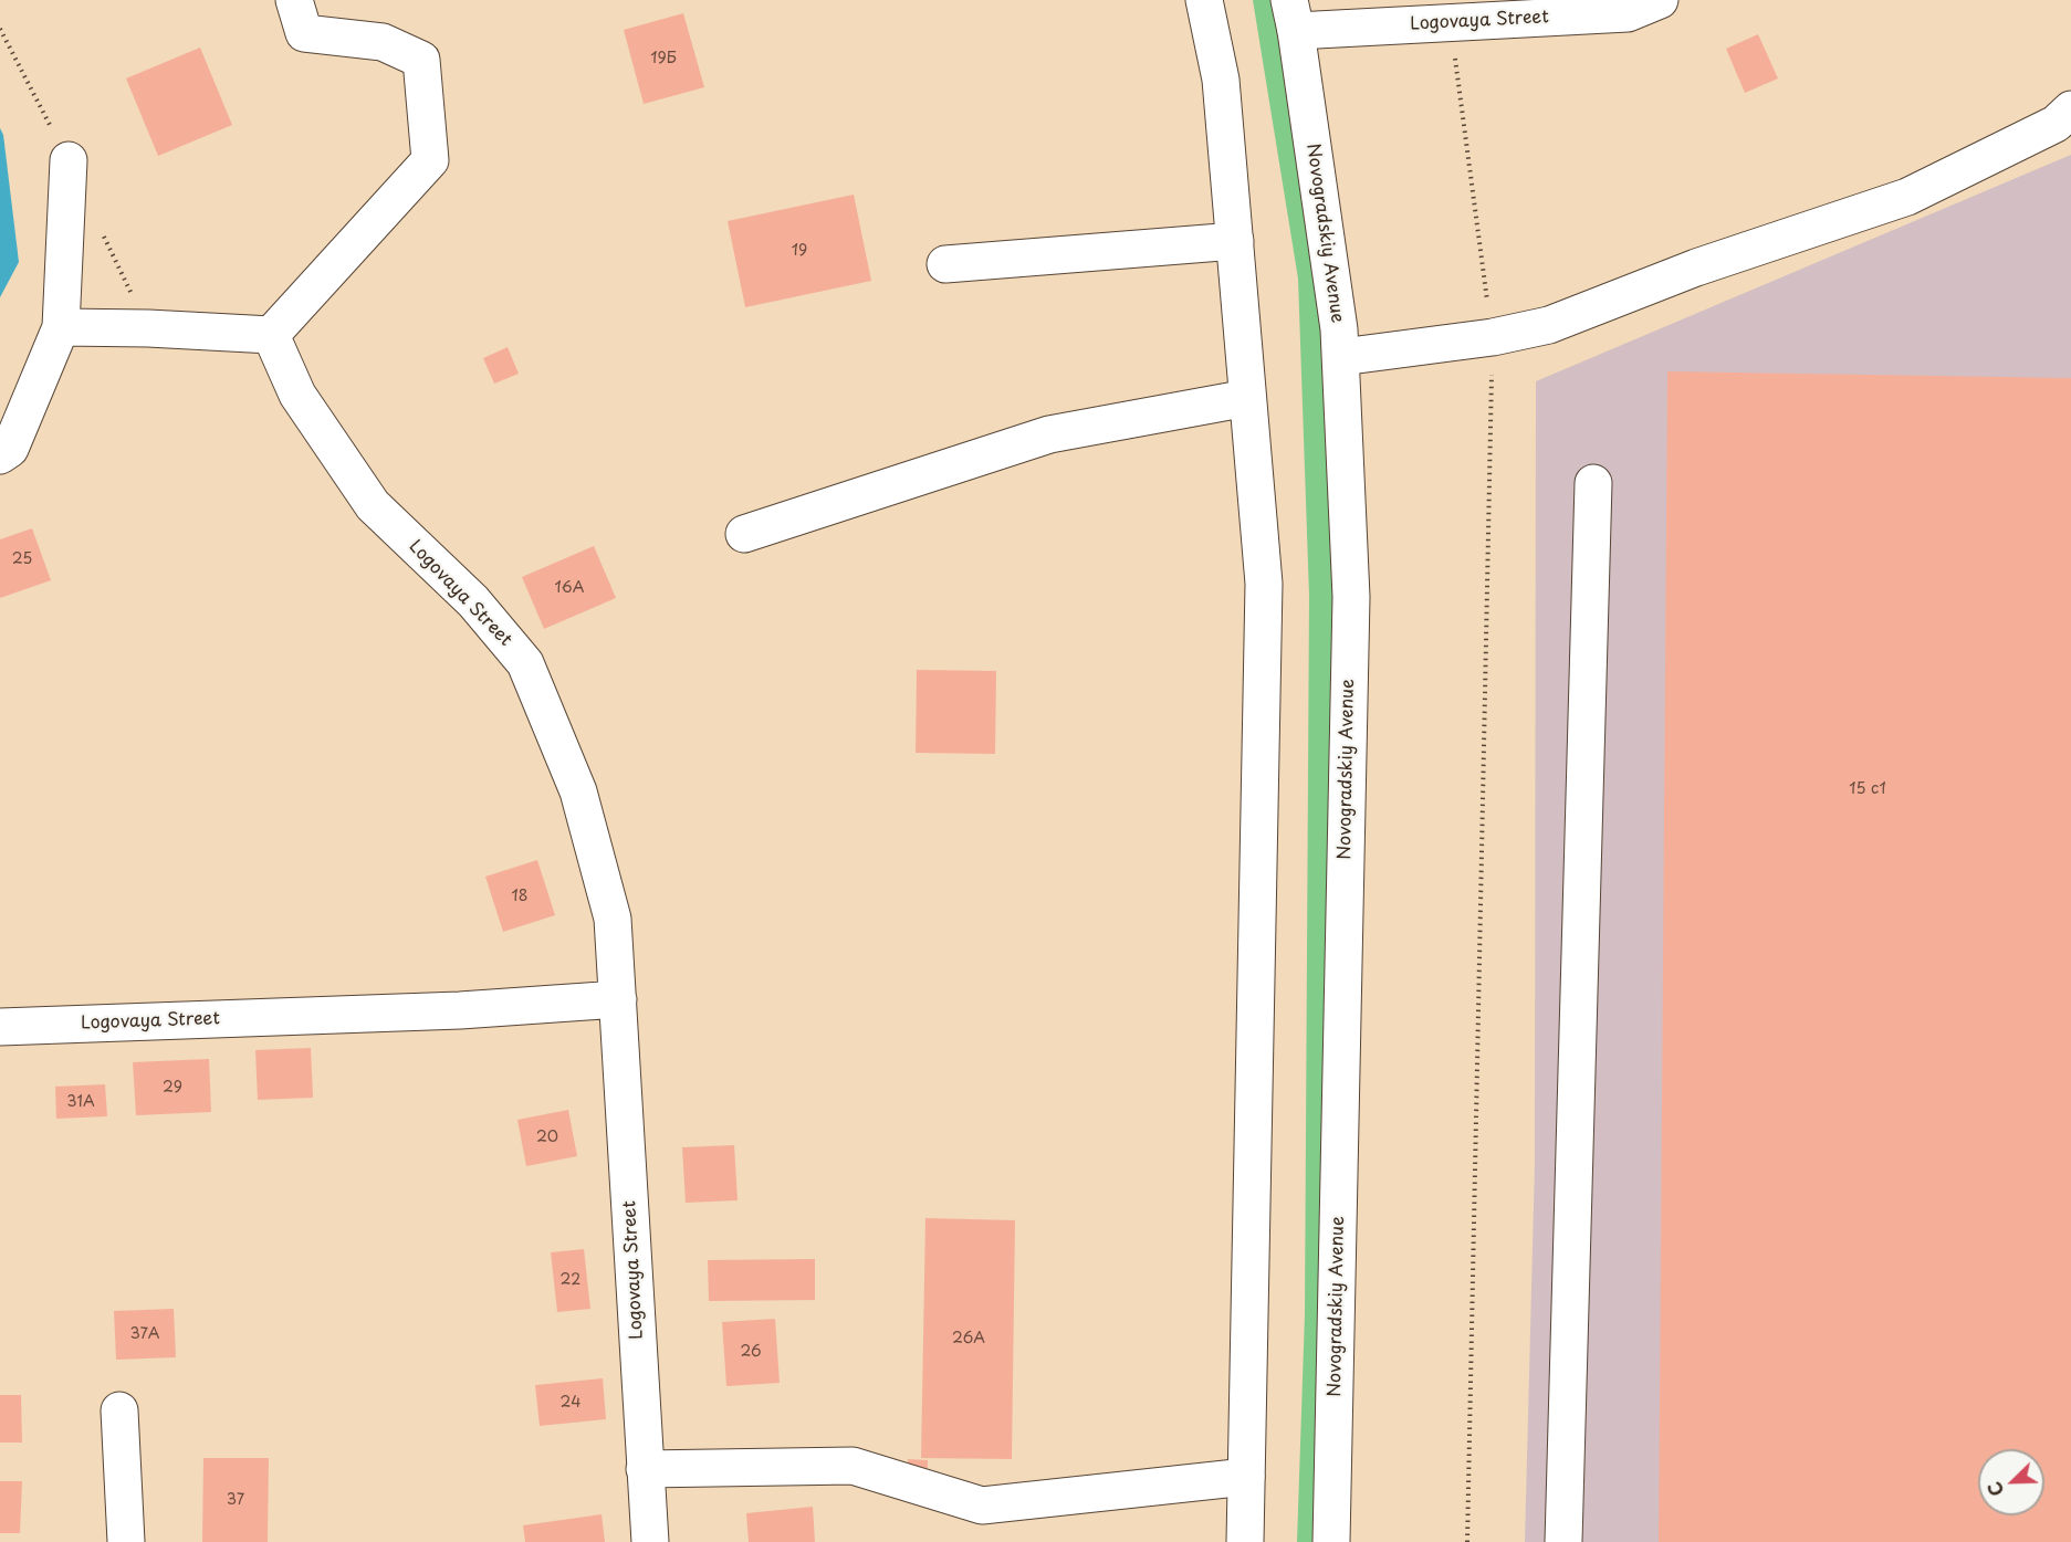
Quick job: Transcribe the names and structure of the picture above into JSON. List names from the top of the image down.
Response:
{
  "streets": {
    "street": ["Logovaya Street", "Novogradskiy Avenue"]
  },
  "crossings": [
    ["Logovaya Street", "Novogradskiy Avenue"]
  ],
  "house_numbers": [
    "19Б",
    "19",
    "25",
    "16А",
    "15 с1",
    "18",
    "29",
    "31А",
    "20",
    "22",
    "37А",
    "26А",
    "26",
    "24",
    "37"
  ],
  "north": "bottom left"
}
